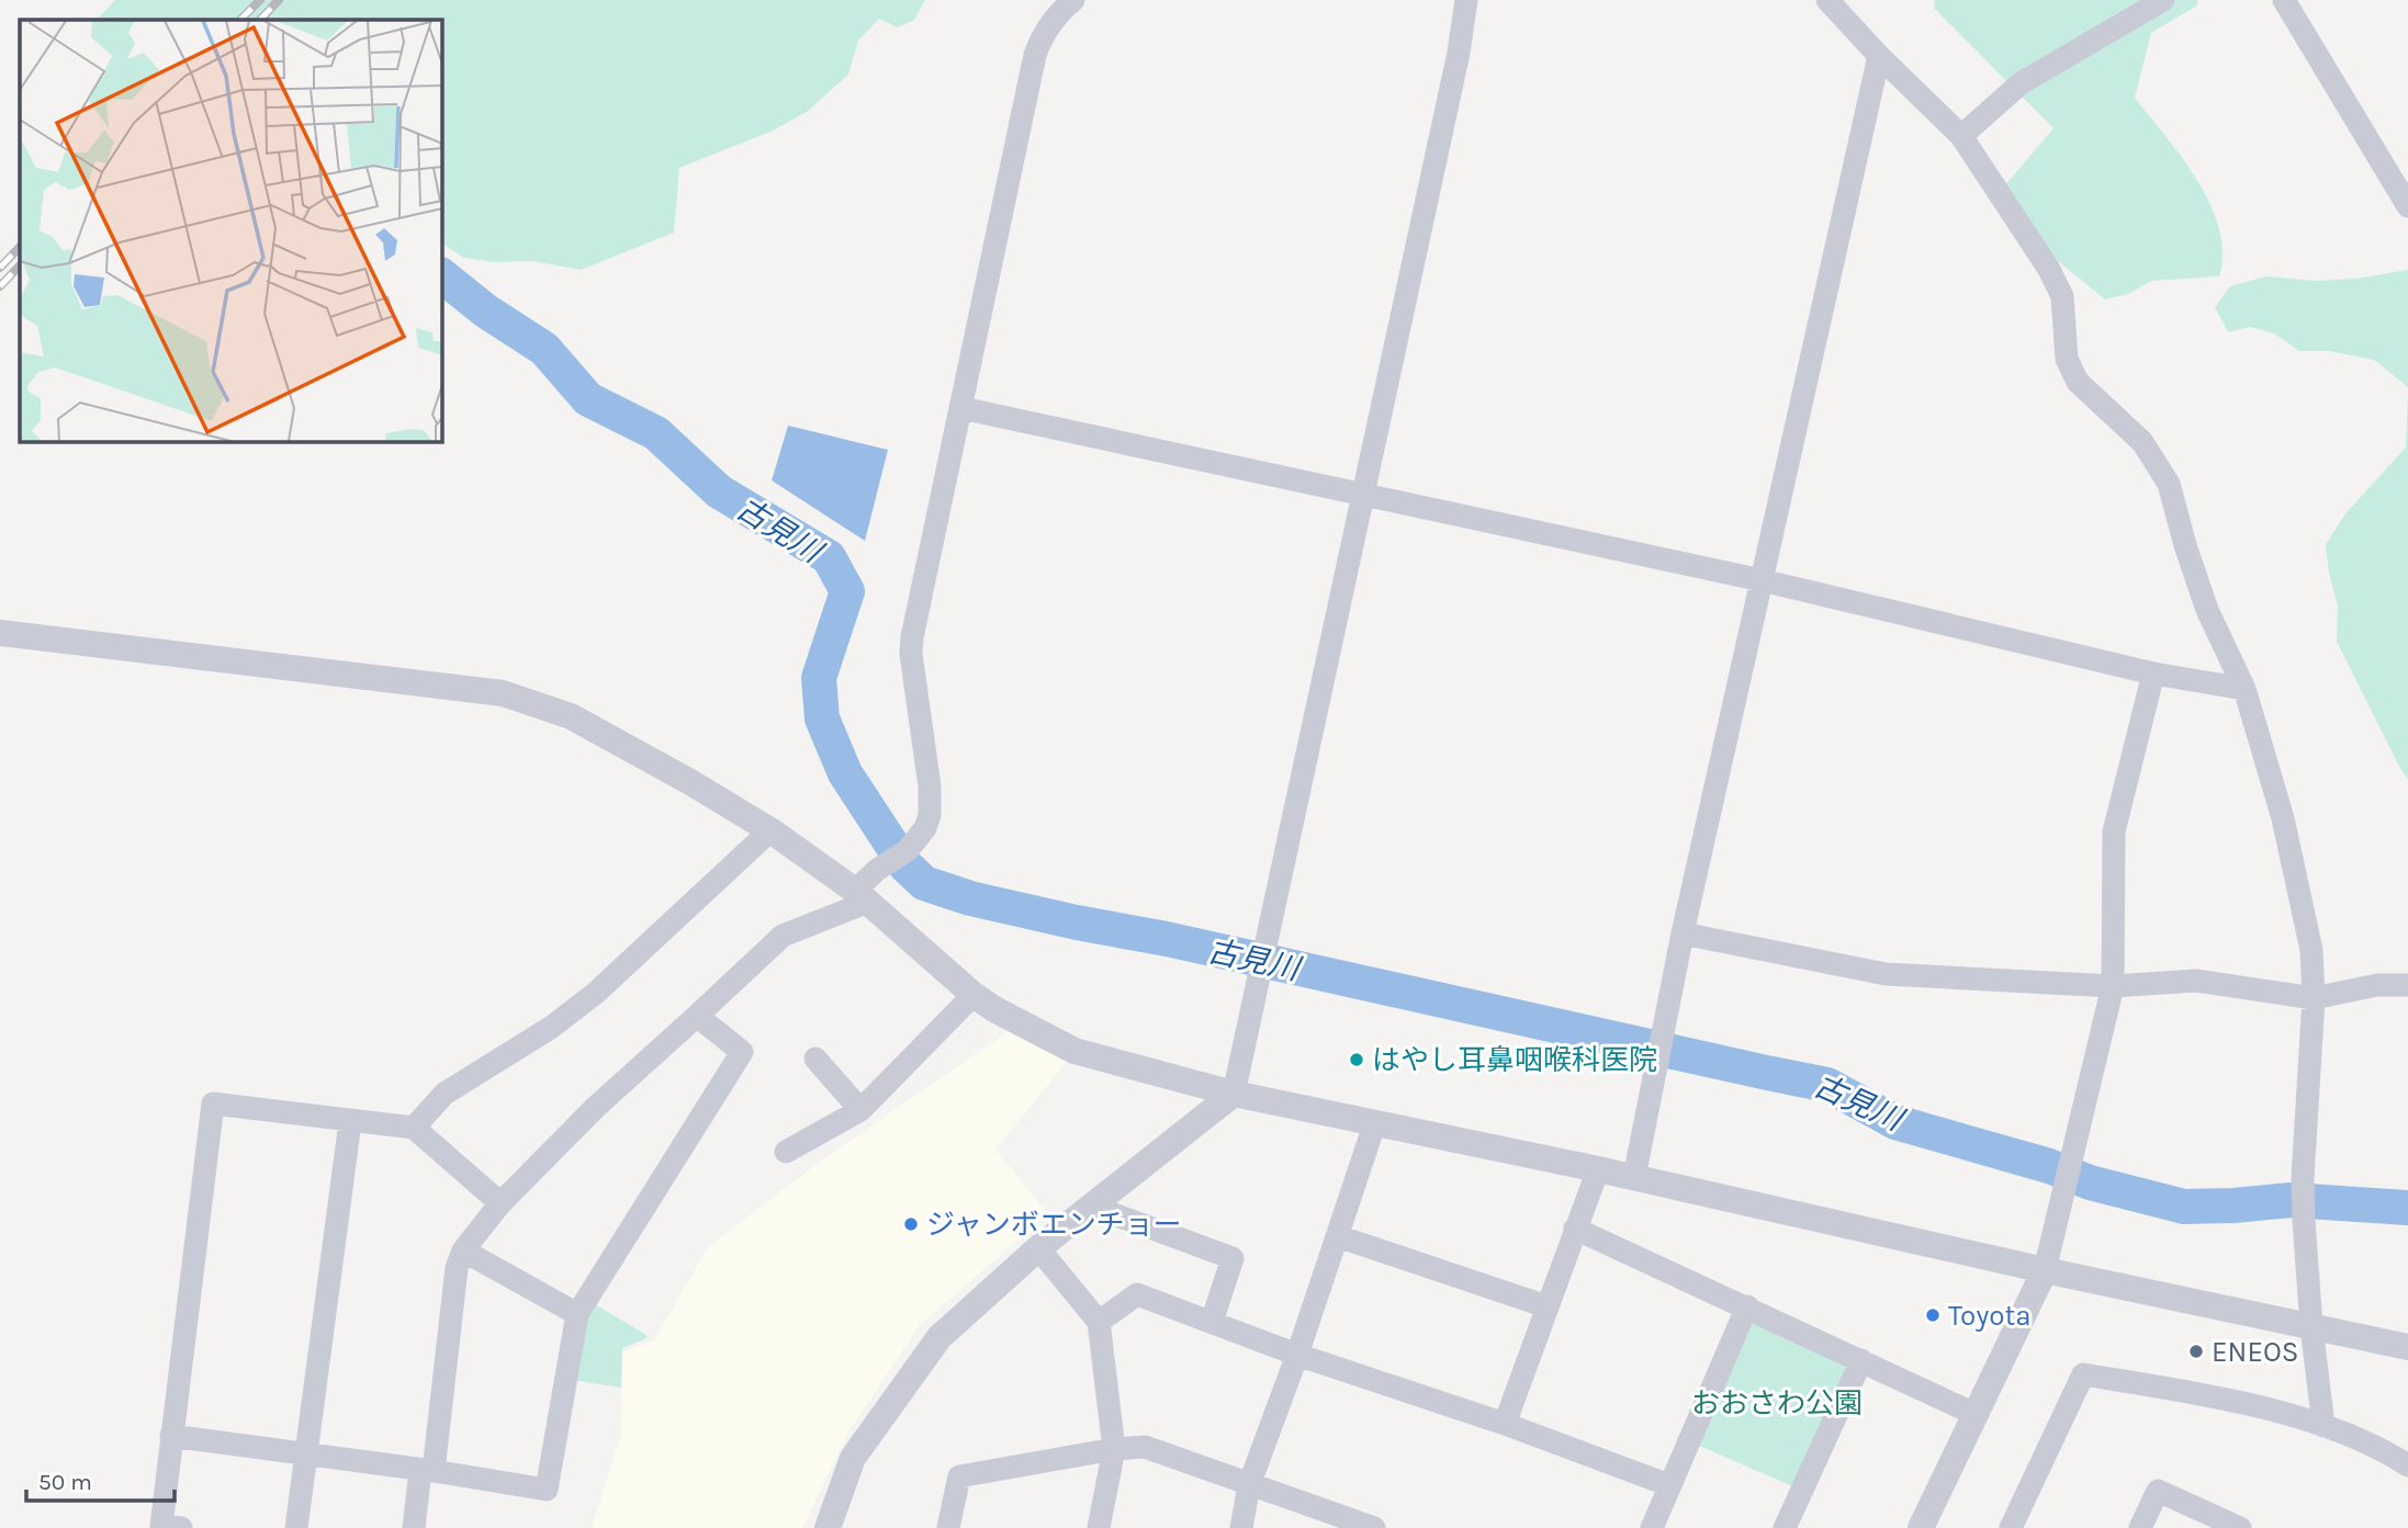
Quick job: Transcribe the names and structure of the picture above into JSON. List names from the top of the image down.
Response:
{
  "water": ["古見川"],
  "parks": ["おおさわ公園"],
  "places": [
    "はやし耳鼻咽喉科医院",
    "ジャンボエンチョー",
    "Toyota",
    "ENEOS"
  ],
  "scale_bar": "50 m"
}
